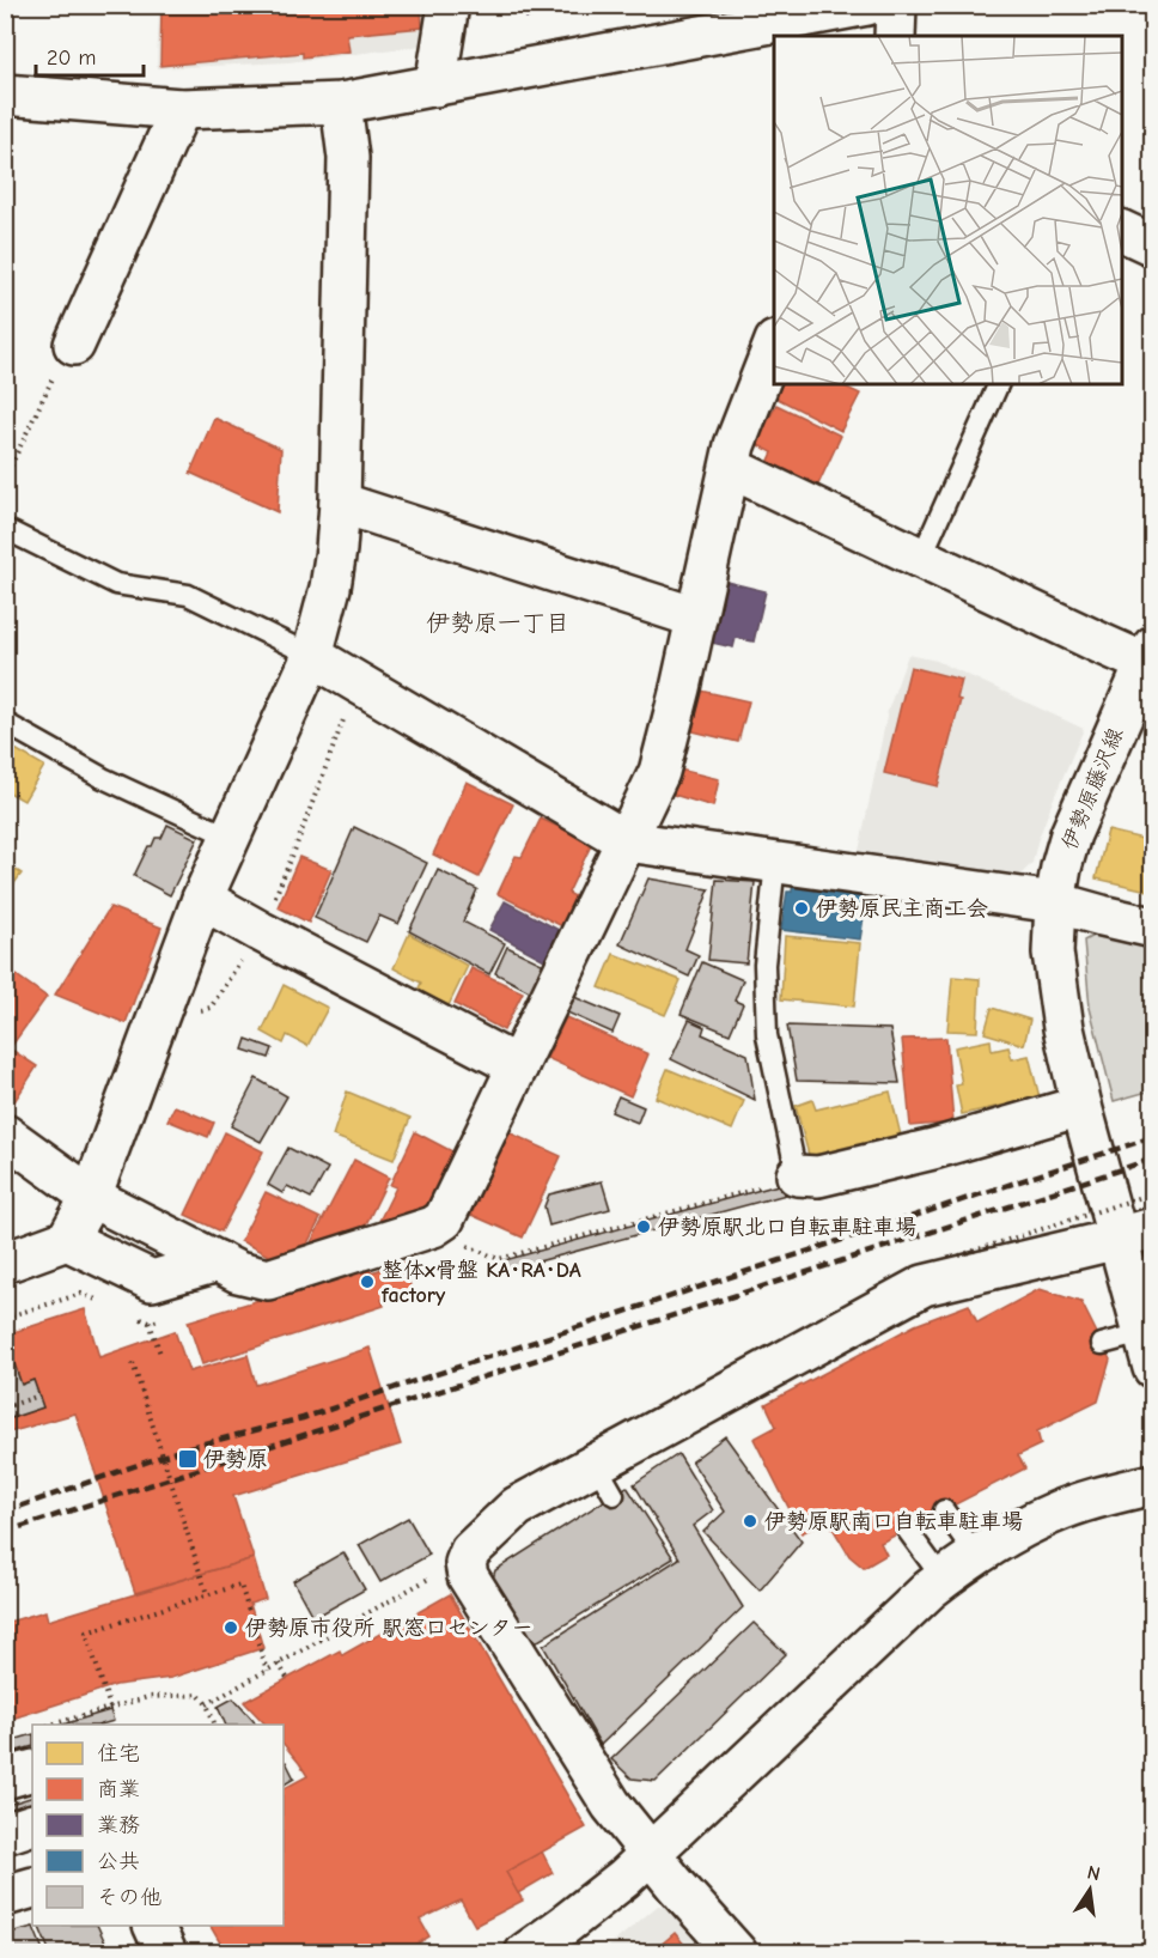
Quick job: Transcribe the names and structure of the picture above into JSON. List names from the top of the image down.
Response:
{
  "streets": {
    "street": ["伊勢原藤沢線"]
  },
  "districts": ["伊勢原一丁目"],
  "places": {
    "other": [
      "伊勢原民主商工会",
      "伊勢原駅北口自転車駐車場",
      "整体x骨盤 KA･RA･DA factory",
      "伊勢原駅南口自転車駐車場",
      "伊勢原市役所 駅窓口センター"
    ],
    "transit": ["伊勢原"]
  },
  "legend": [
    "住宅",
    "商業",
    "業務",
    "公共",
    "その他"
  ],
  "scale_bar": "20 m",
  "north": "top"
}
